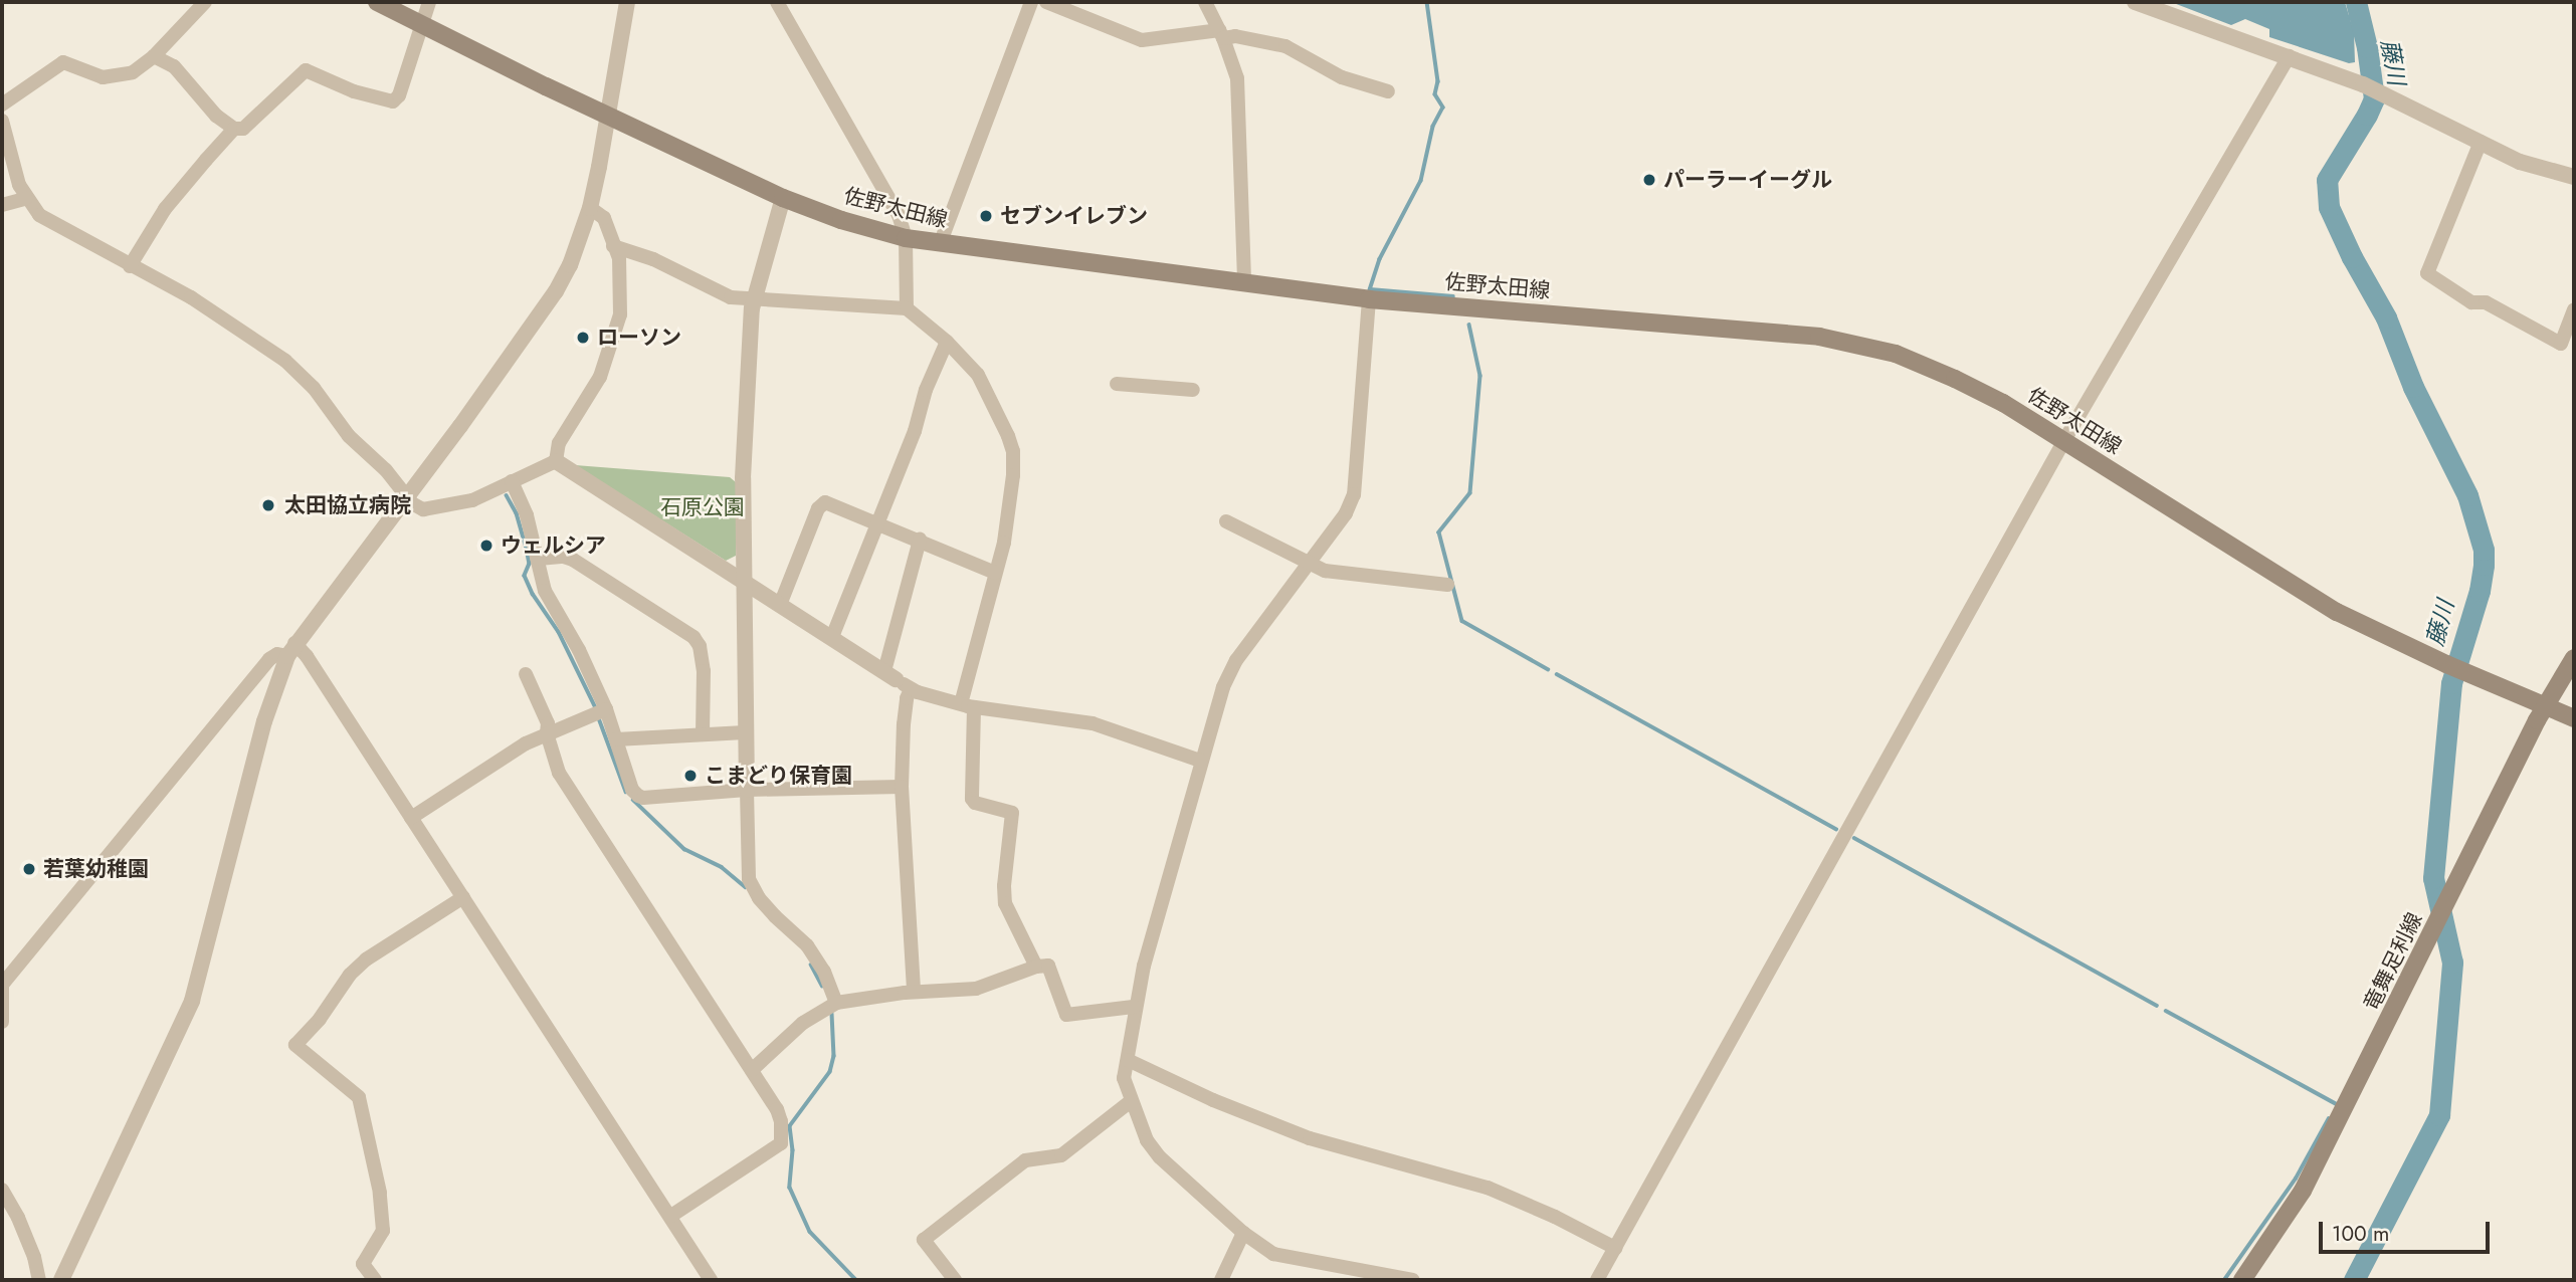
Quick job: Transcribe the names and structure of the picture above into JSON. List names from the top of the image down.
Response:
{
  "streets": {
    "main road": ["佐野太田線", "竜舞足利線"]
  },
  "crossings": [
    ["佐野太田線", "竜舞足利線"]
  ],
  "water": ["藤川"],
  "parks": ["石原公園"],
  "places": [
    "パーラーイーグル",
    "セブンイレブン",
    "ローソン",
    "太田協立病院",
    "ウェルシア",
    "こまどり保育園",
    "若葉幼稚園"
  ],
  "scale_bar": "100 m"
}
